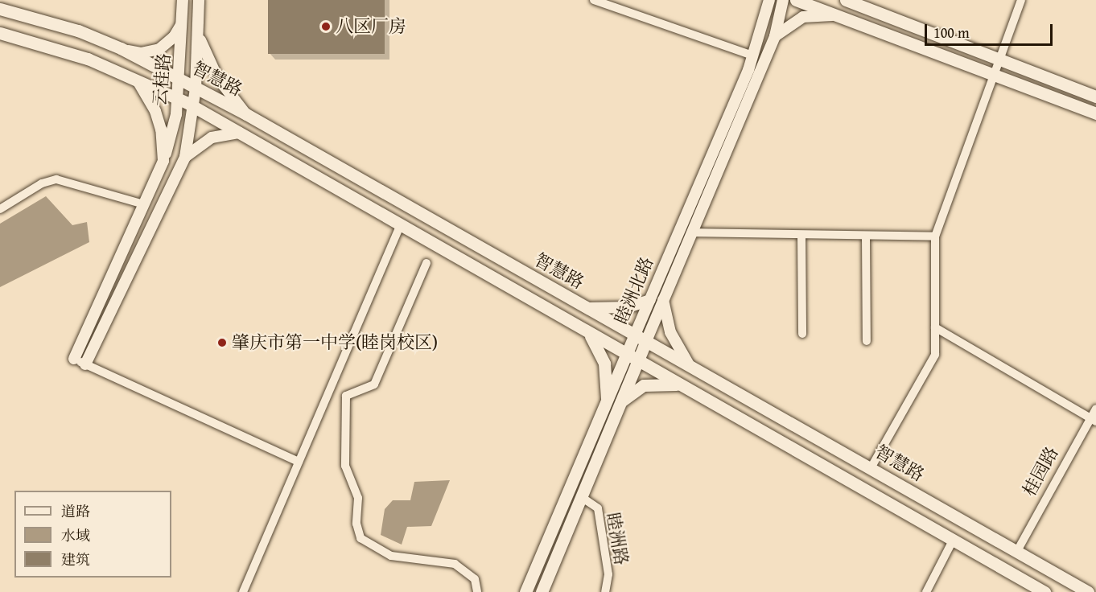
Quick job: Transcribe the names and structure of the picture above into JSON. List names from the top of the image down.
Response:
{
  "streets": {
    "main road": ["智慧路", "睦洲北路"],
    "street": ["云桂路", "桂园路", "睦洲路"]
  },
  "crossings": [
    ["智慧路", "云桂路"],
    ["智慧路", "睦洲北路"],
    ["智慧路", "桂园路"],
    ["睦洲北路", "睦洲路"]
  ],
  "places": ["八区厂房", "肇庆市第一中学(睦岗校区)"],
  "legend": ["道路", "水域", "建筑"],
  "scale_bar": "100 m"
}
